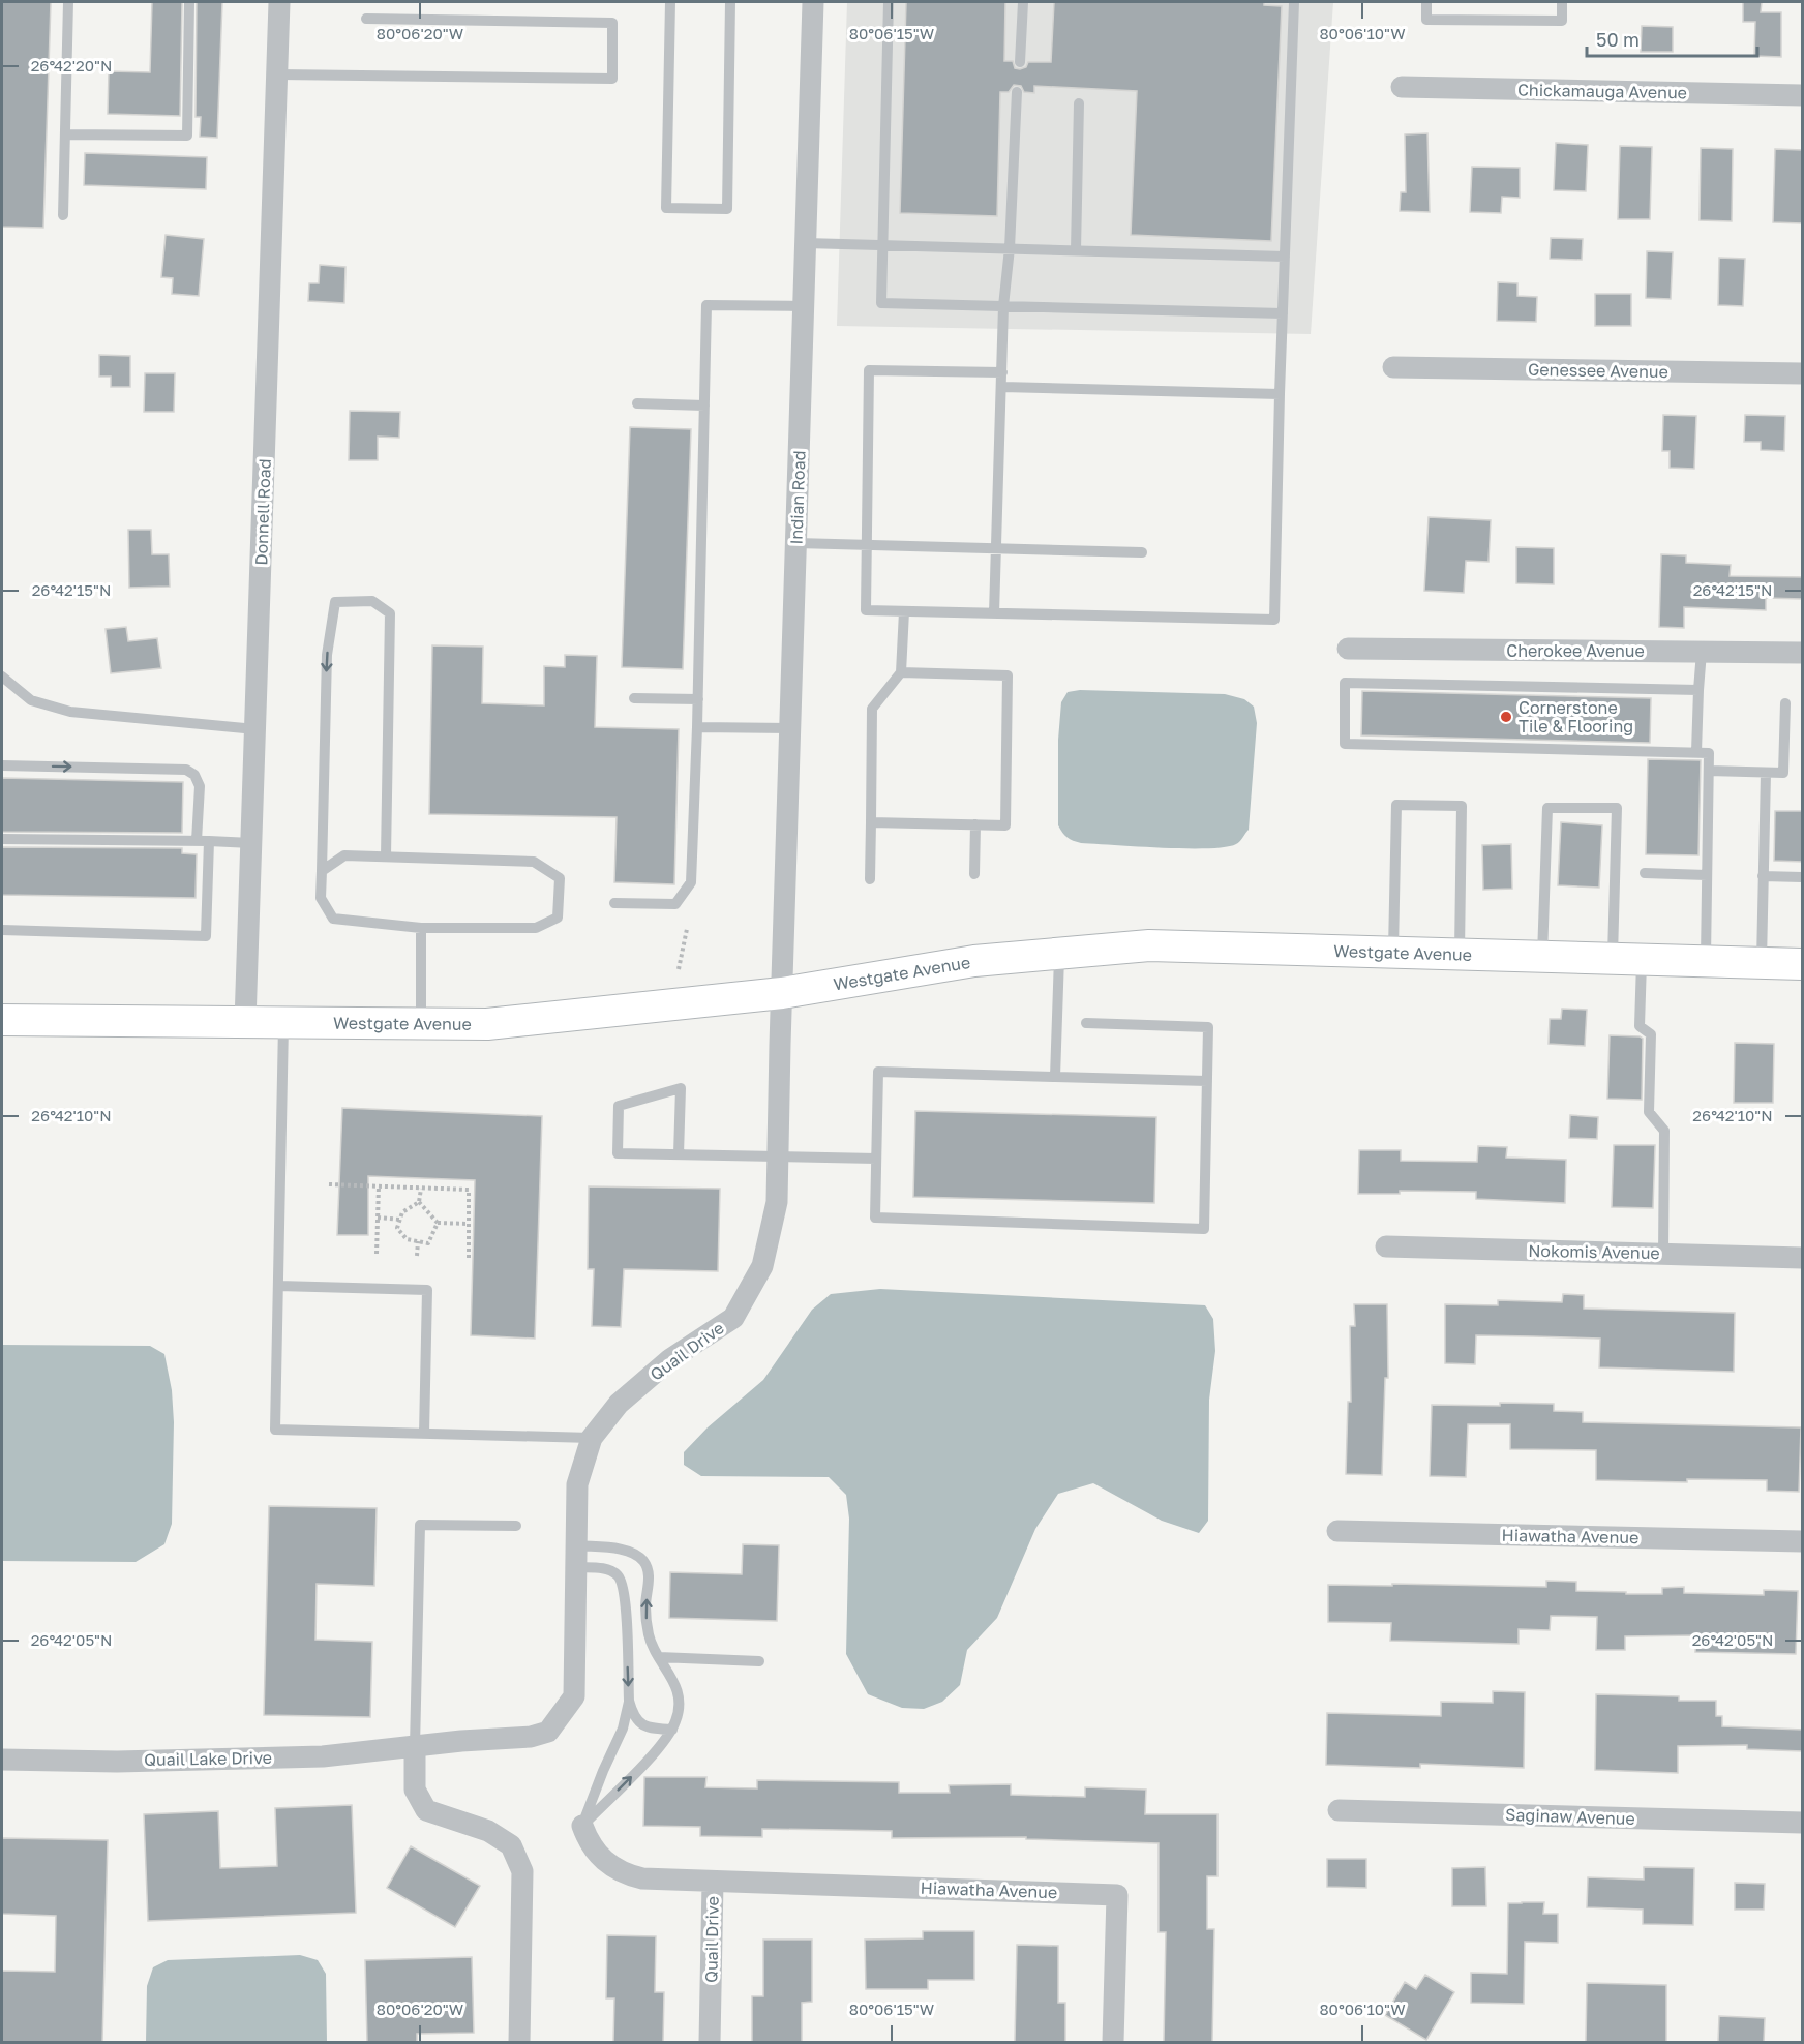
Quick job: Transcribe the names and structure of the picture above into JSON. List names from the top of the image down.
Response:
{
  "streets": {
    "street": [
      "Chickamauga Avenue",
      "Genessee Avenue",
      "Indian Road",
      "Donnell Road",
      "Cherokee Avenue",
      "Westgate Avenue",
      "Nokomis Avenue",
      "Quail Drive",
      "Hiawatha Avenue",
      "Quail Lake Drive",
      "Saginaw Avenue"
    ]
  },
  "crossings": [
    ["Indian Road", "Westgate Avenue"],
    ["Indian Road", "Quail Drive"],
    ["Donnell Road", "Westgate Avenue"],
    ["Westgate Avenue", "Quail Drive"],
    ["Quail Drive", "Hiawatha Avenue"],
    ["Quail Drive", "Quail Lake Drive"]
  ],
  "places": ["Cornerstone Tile & Flooring"],
  "scale_bar": "50 m",
  "coordinates": [
    "80°06'20\"W",
    "80°06'15\"W",
    "80°06'10\"W",
    "26°42'20\"N",
    "26°42'15\"N",
    "26°42'10\"N",
    "26°42'05\"N"
  ]
}
